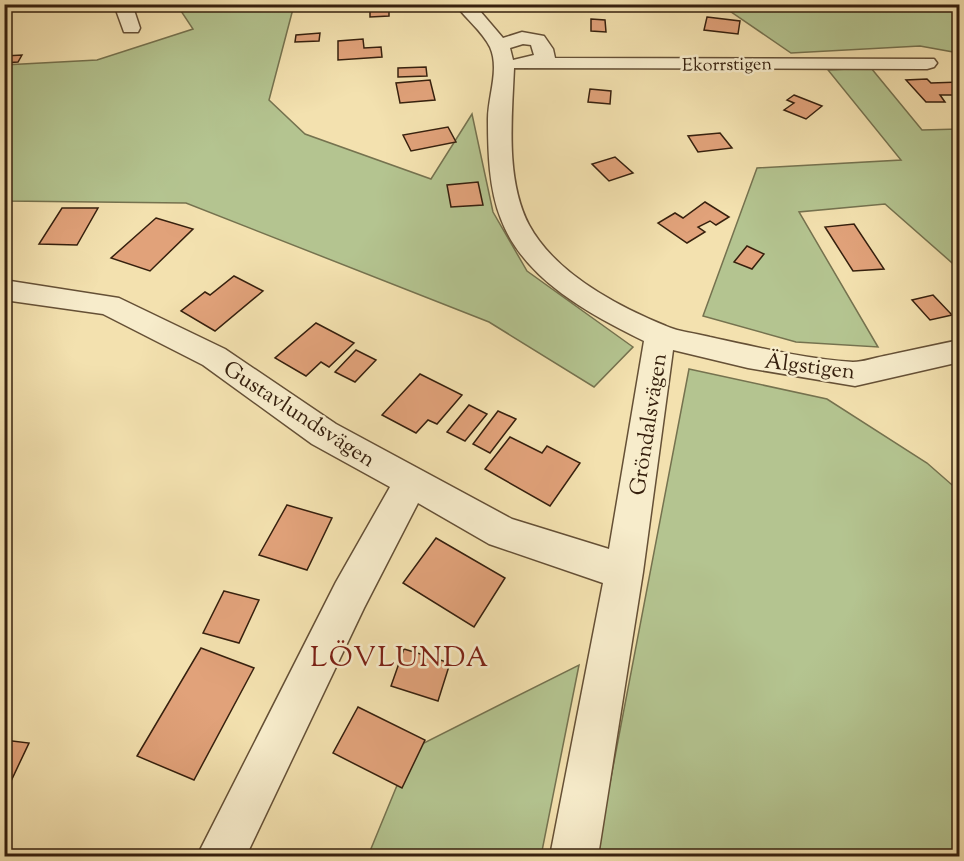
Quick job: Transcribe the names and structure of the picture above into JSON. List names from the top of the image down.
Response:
{
  "streets": {
    "street": [
      "Ekorrstigen",
      "Älgstigen",
      "Gustavlundsvägen",
      "Gröndalsvägen"
    ]
  },
  "crossings": [
    ["Ekorrstigen", "Gröndalsvägen"],
    ["Älgstigen", "Gröndalsvägen"],
    ["Gustavlundsvägen", "Gröndalsvägen"]
  ],
  "districts": ["LÖVLUNDA"]
}
